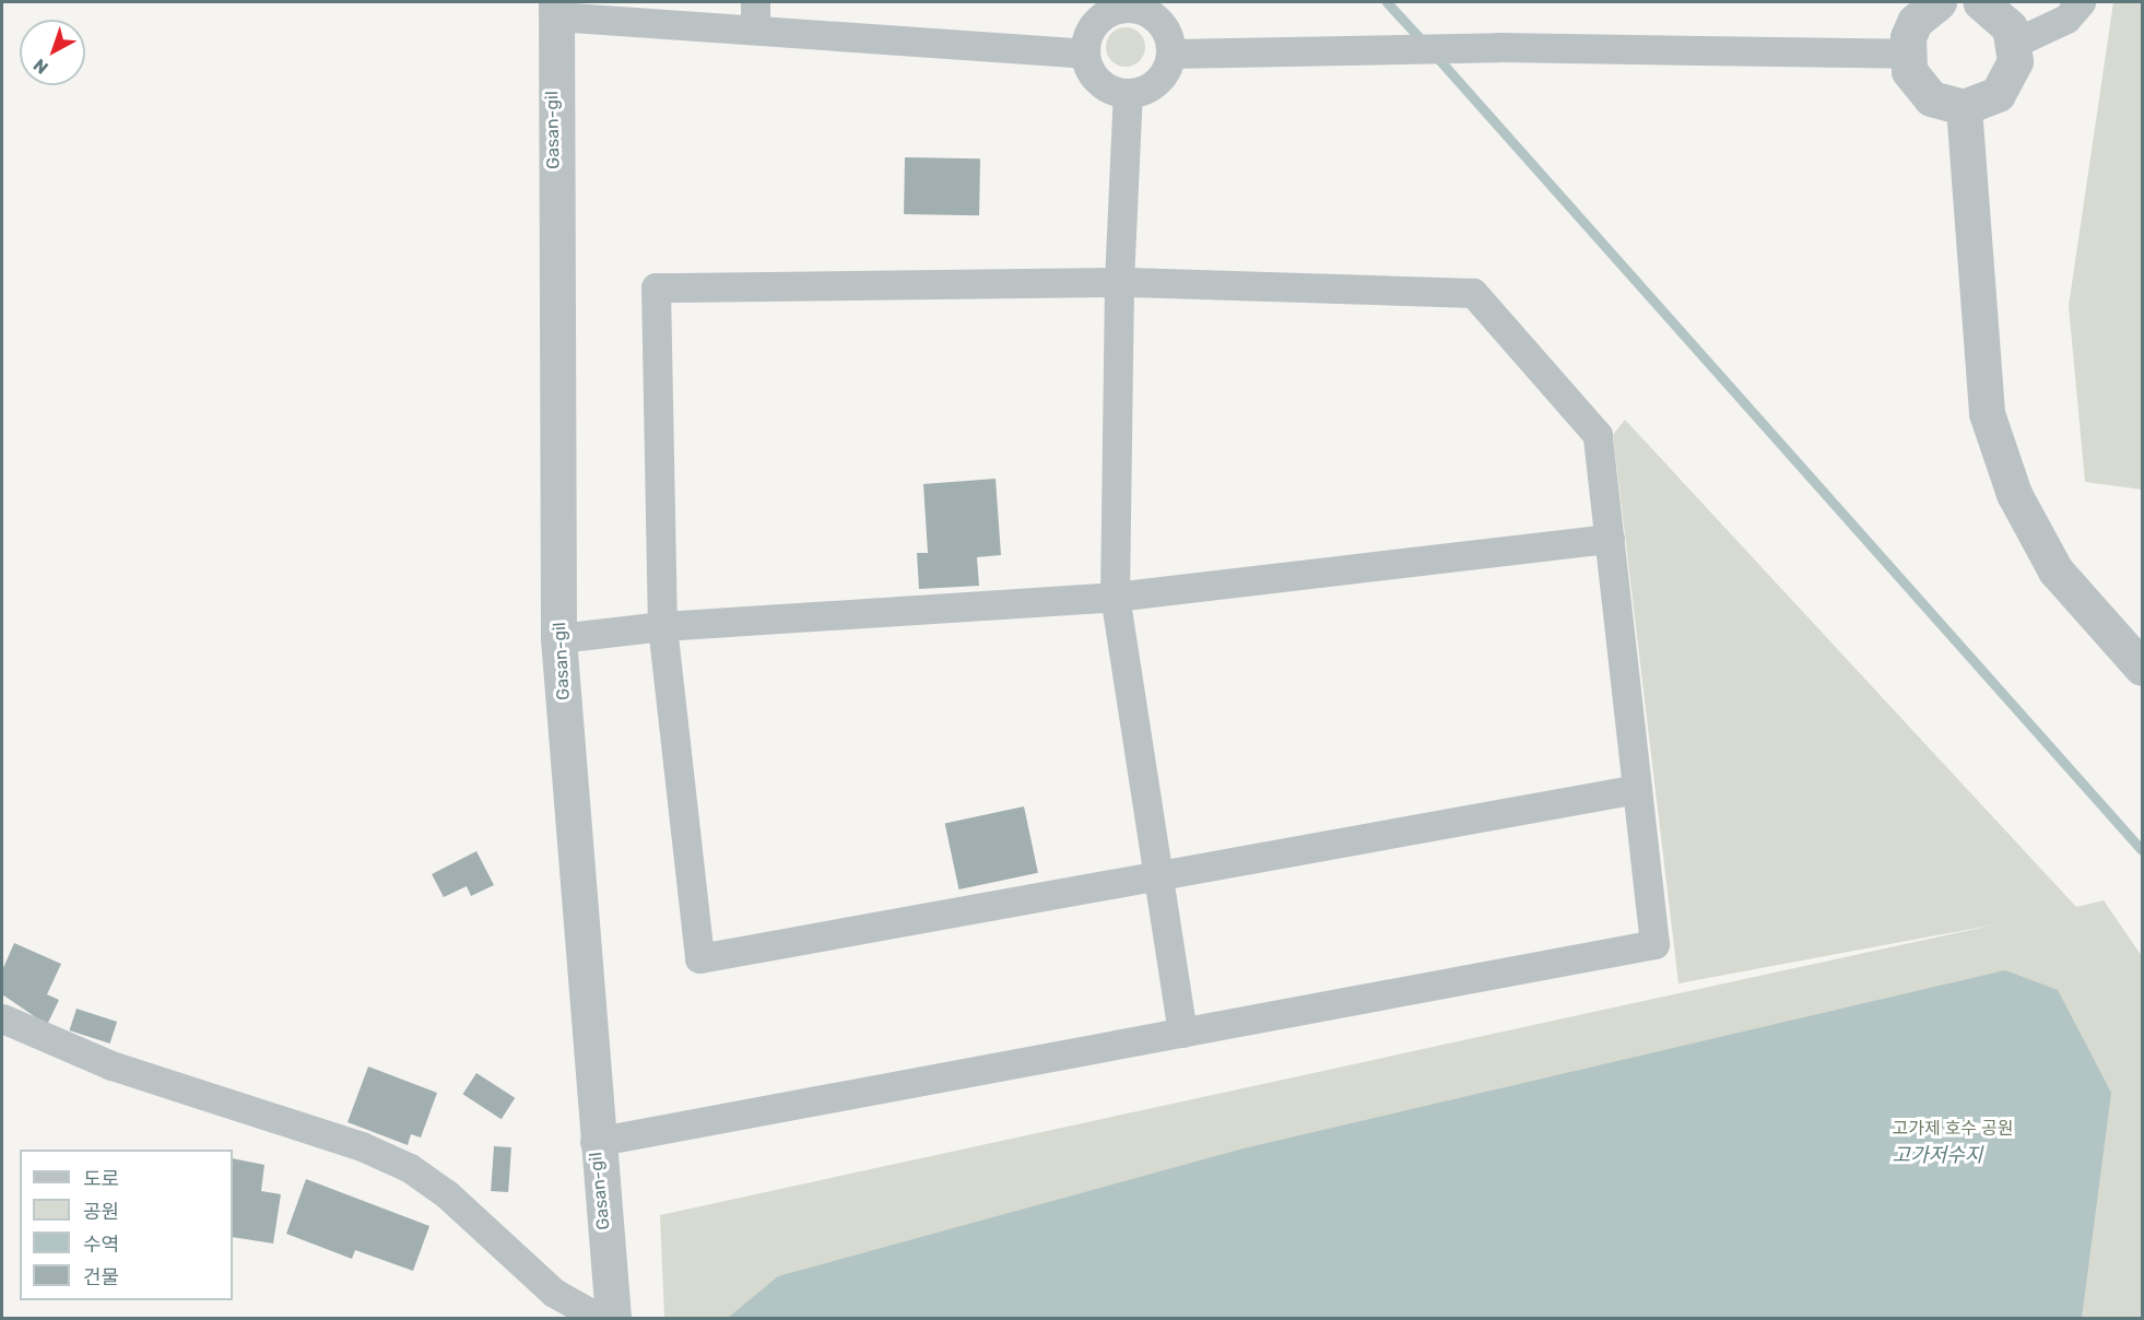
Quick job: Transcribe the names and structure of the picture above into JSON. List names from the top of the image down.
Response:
{
  "streets": {
    "street": ["Gasan-gil"]
  },
  "water": ["고가저수지"],
  "parks": ["고가제 호수 공원"],
  "legend": [
    "도로",
    "공원",
    "수역",
    "건물"
  ],
  "north": "bottom left"
}
